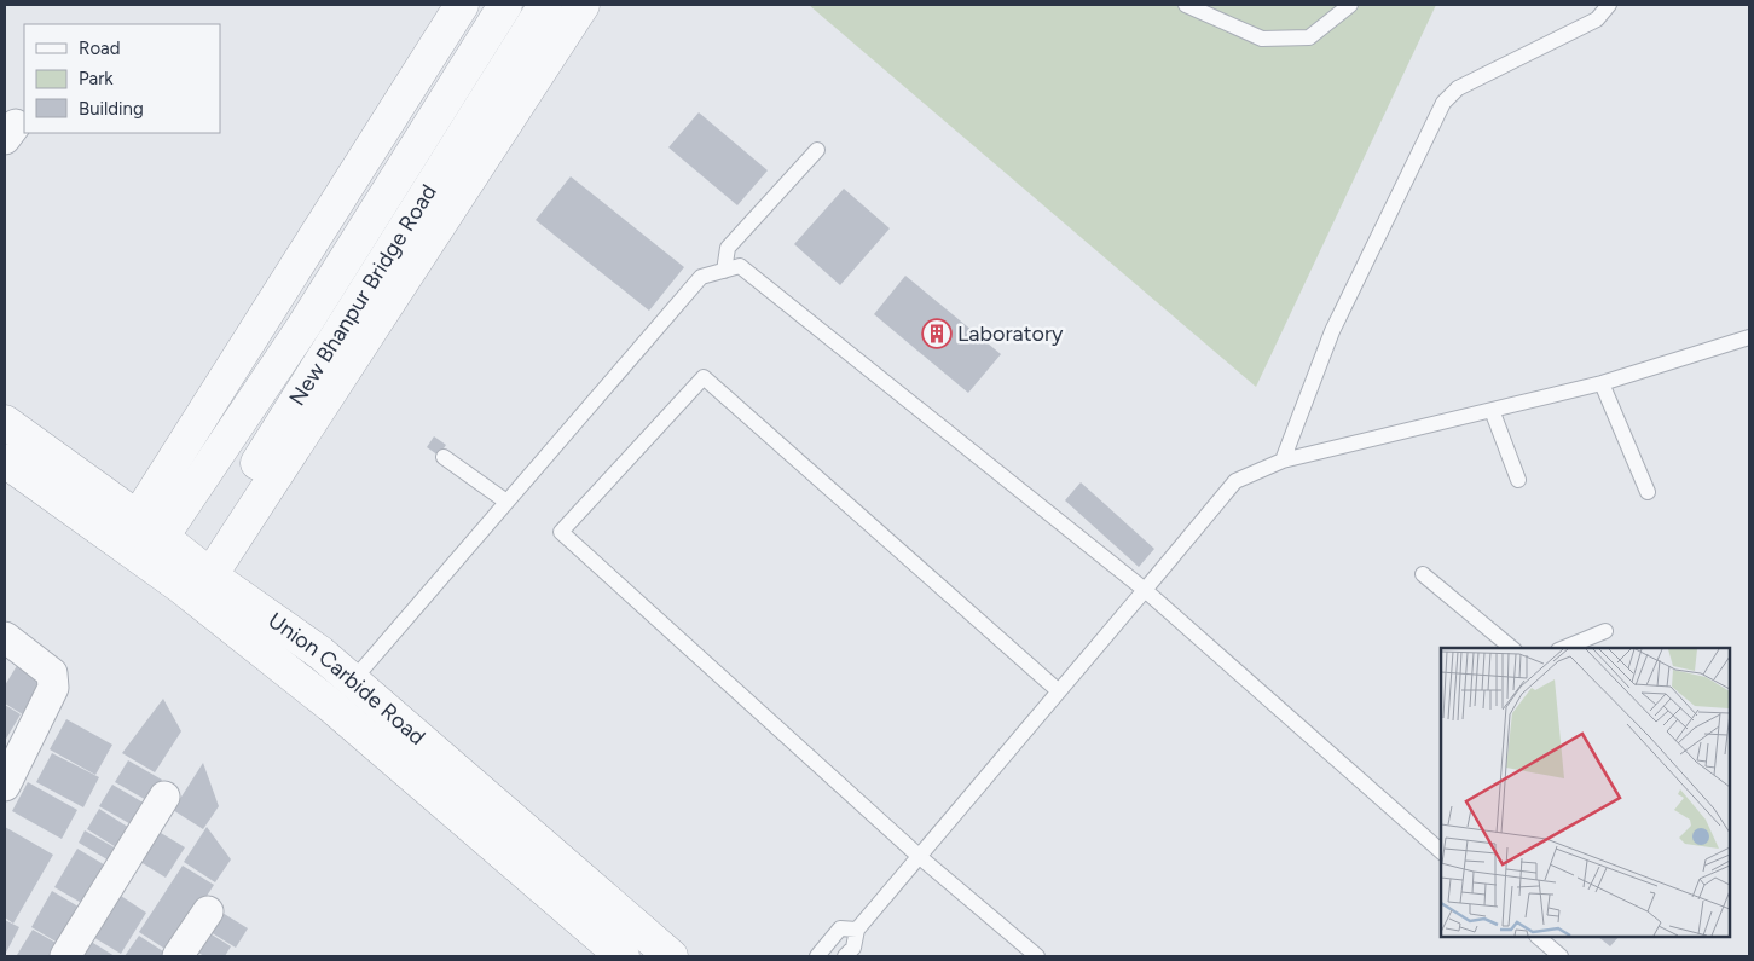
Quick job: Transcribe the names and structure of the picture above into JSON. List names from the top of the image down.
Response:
{
  "streets": {
    "street": ["New Bhanpur Bridge Road", "Union Carbide Road"]
  },
  "crossings": [
    ["New Bhanpur Bridge Road", "Union Carbide Road"]
  ],
  "places": {
    "building": ["Laboratory"]
  },
  "legend": ["Road", "Park", "Building"]
}
